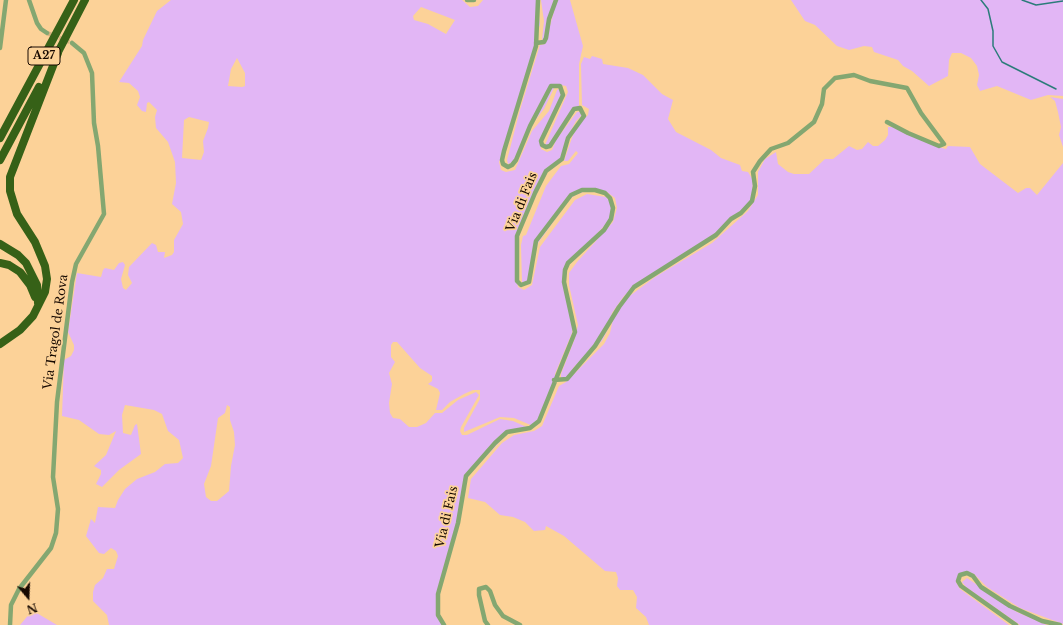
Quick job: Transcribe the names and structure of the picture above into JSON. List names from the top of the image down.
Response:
{
  "streets": {
    "highway": ["A27"],
    "street": ["Via di Fais", "Via Tragol de Rova"]
  },
  "north": "bottom"
}
